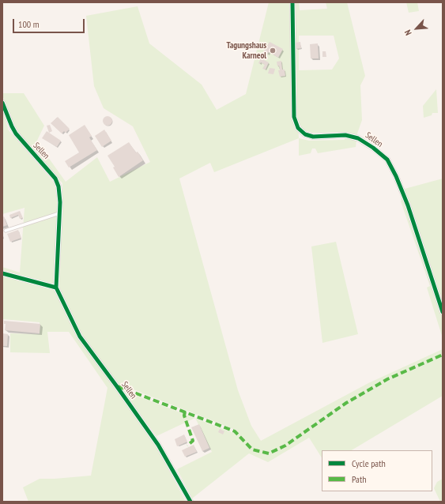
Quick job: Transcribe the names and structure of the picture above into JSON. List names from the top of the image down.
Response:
{
  "streets": {
    "street": ["Sellen"]
  },
  "places": ["Tagungshaus Karneol"],
  "legend": ["Cycle path", "Path"],
  "scale_bar": "100 m",
  "north": "bottom left"
}
